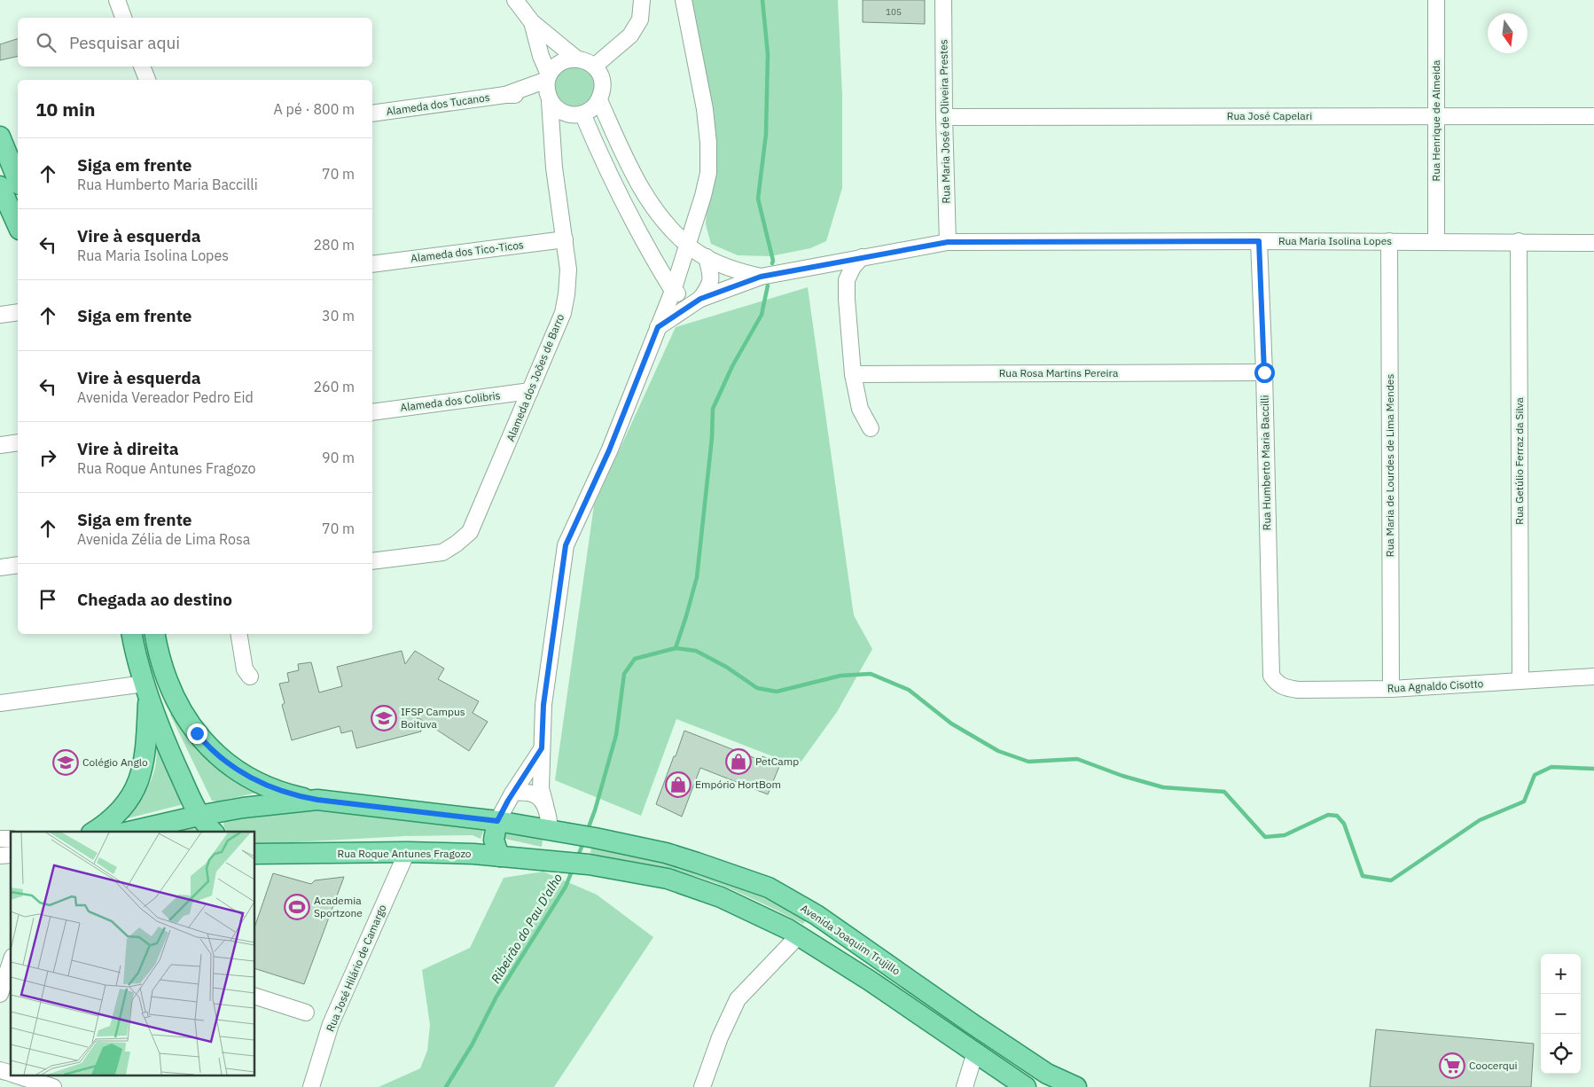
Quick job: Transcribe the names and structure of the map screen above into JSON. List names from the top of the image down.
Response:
{
  "streets": {
    "main road": ["Rua Roque Antunes Fragozo", "Avenida Joaquim Trujillo"],
    "street": [
      "Alameda dos Tucanos",
      "Rua José Capelari",
      "Rua Henrique de Almeida",
      "Rua Maria José de Oliveira Prestes",
      "Rua Maria Isolina Lopes",
      "Alameda dos Tico-Ticos",
      "Rua Rosa Martins Pereira",
      "Alameda dos Joões de Barro",
      "Alameda dos Colibris",
      "Rua Getúlio Ferraz da Silva",
      "Rua Humberto Maria Baccilli",
      "Rua Maria de Lourdes de Lima Mendes",
      "Rua Agnaldo Cisotto",
      "Rua José Hilário de Camargo"
    ]
  },
  "crossings": [
    ["Rua José Capelari", "Rua Henrique de Almeida"],
    ["Rua José Capelari", "Rua Maria José de Oliveira Prestes"],
    ["Rua Henrique de Almeida", "Rua Maria Isolina Lopes"],
    ["Rua Maria José de Oliveira Prestes", "Rua Maria Isolina Lopes"],
    ["Rua Maria Isolina Lopes", "Alameda dos Joões de Barro"],
    ["Rua Maria Isolina Lopes", "Rua Getúlio Ferraz da Silva"],
    ["Rua Maria Isolina Lopes", "Rua Humberto Maria Baccilli"],
    ["Rua Maria Isolina Lopes", "Rua Maria de Lourdes de Lima Mendes"],
    ["Alameda dos Tico-Ticos", "Alameda dos Joões de Barro"],
    ["Rua Rosa Martins Pereira", "Rua Humberto Maria Baccilli"],
    ["Alameda dos Joões de Barro", "Alameda dos Colibris"],
    ["Rua Getúlio Ferraz da Silva", "Rua Agnaldo Cisotto"],
    ["Rua Humberto Maria Baccilli", "Rua Agnaldo Cisotto"],
    ["Rua Maria de Lourdes de Lima Mendes", "Rua Agnaldo Cisotto"],
    ["Rua Roque Antunes Fragozo", "Avenida Joaquim Trujillo"],
    ["Rua Roque Antunes Fragozo", "Rua José Hilário de Camargo"]
  ],
  "water": ["Ribeirão do Pau D'alho"],
  "places": {
    "school or university": ["IFSP Campus Boituva", "Colégio Anglo"],
    "shop": ["PetCamp", "Empório HortBom"],
    "sports": ["Academia Sportzone"],
    "supermarket": ["Coocerqui"]
  },
  "house_numbers": ["105"],
  "north": "bottom",
  "page": {
    "search": "Pesquisar aqui",
    "heading": ["10 min", "A pé · 800 m"],
    "list": [
      ["Siga em frente", "Rua Humberto Maria Baccilli", "70 m"],
      ["Vire à esquerda", "Rua Maria Isolina Lopes", "280 m"],
      ["Siga em frente", "30 m"],
      ["Vire à esquerda", "Avenida Vereador Pedro Eid", "260 m"],
      ["Vire à direita", "Rua Roque Antunes Fragozo", "90 m"],
      ["Siga em frente", "Avenida Zélia de Lima Rosa", "70 m"],
      "Chegada ao destino"
    ],
    "map_buttons": ["+", "−"]
  }
}
